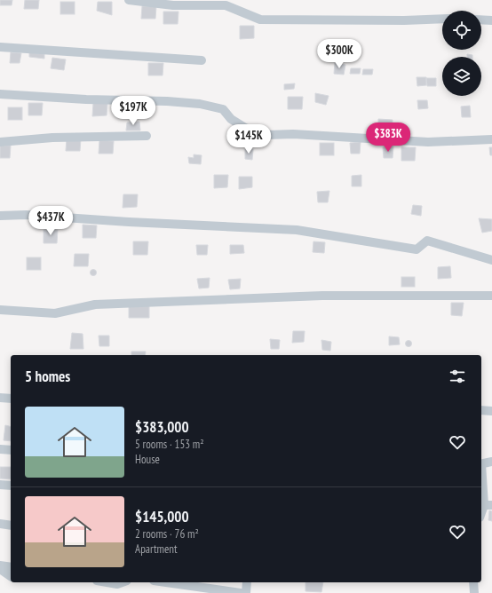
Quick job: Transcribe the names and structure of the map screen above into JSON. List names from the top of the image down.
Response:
{
  "page": {
    "price": [
      "$300K",
      "$197K",
      "$383K",
      "$145K",
      "$437K"
    ],
    "heading": "5 homes",
    "list": [
      {
        "name": "$383,000",
        "note": "5 rooms · 153 m² · House"
      },
      {
        "name": "$145,000",
        "note": "2 rooms · 76 m² · Apartment"
      }
    ]
  }
}
